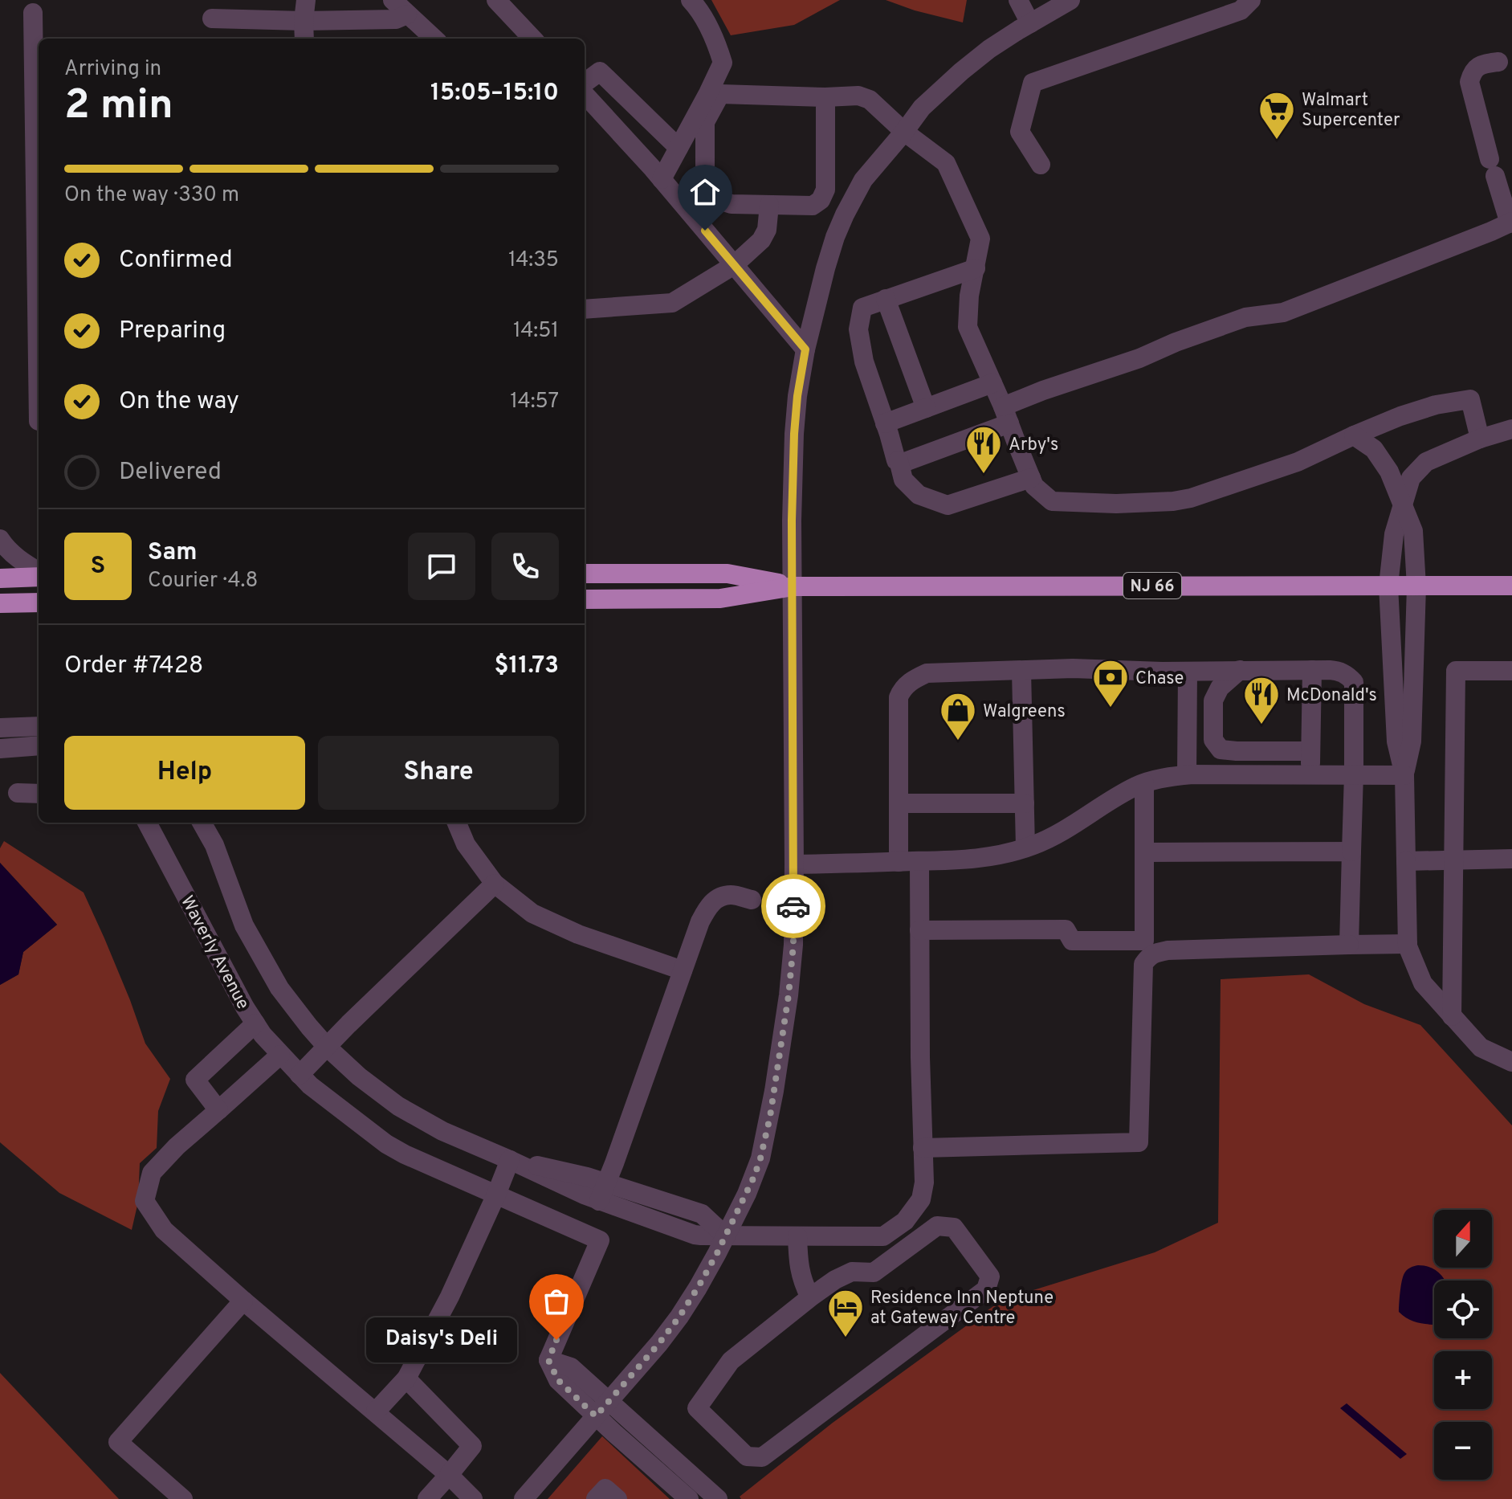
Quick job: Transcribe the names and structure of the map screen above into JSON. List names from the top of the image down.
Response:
{
  "streets": {
    "highway": ["NJ 66"],
    "street": ["Waverly Avenue"]
  },
  "places": {
    "supermarket": ["Walmart Supercenter"],
    "restaurant": ["Arby's", "McDonald's"],
    "bank": ["Chase"],
    "shop": ["Walgreens"],
    "hotel": ["Residence Inn Neptune at Gateway Centre"],
    "other": ["Daisy's Deli"]
  },
  "north": "top",
  "page": {
    "heading": ["2 min", "Arriving in", "15:05–15:10"],
    "panel": [
      "Sam",
      "Courier · 4.8",
      "Order #7428",
      "$11.73"
    ],
    "bar": "On the way · 330 m",
    "list": [
      ["Confirmed", "14:35"],
      ["Preparing", "14:51"],
      ["On the way", "14:57"],
      "Delivered"
    ],
    "round": "S",
    "buttons": ["Help", "Share"],
    "map_buttons": ["+", "−"],
    "bubble": "Daisy's Deli"
  }
}
